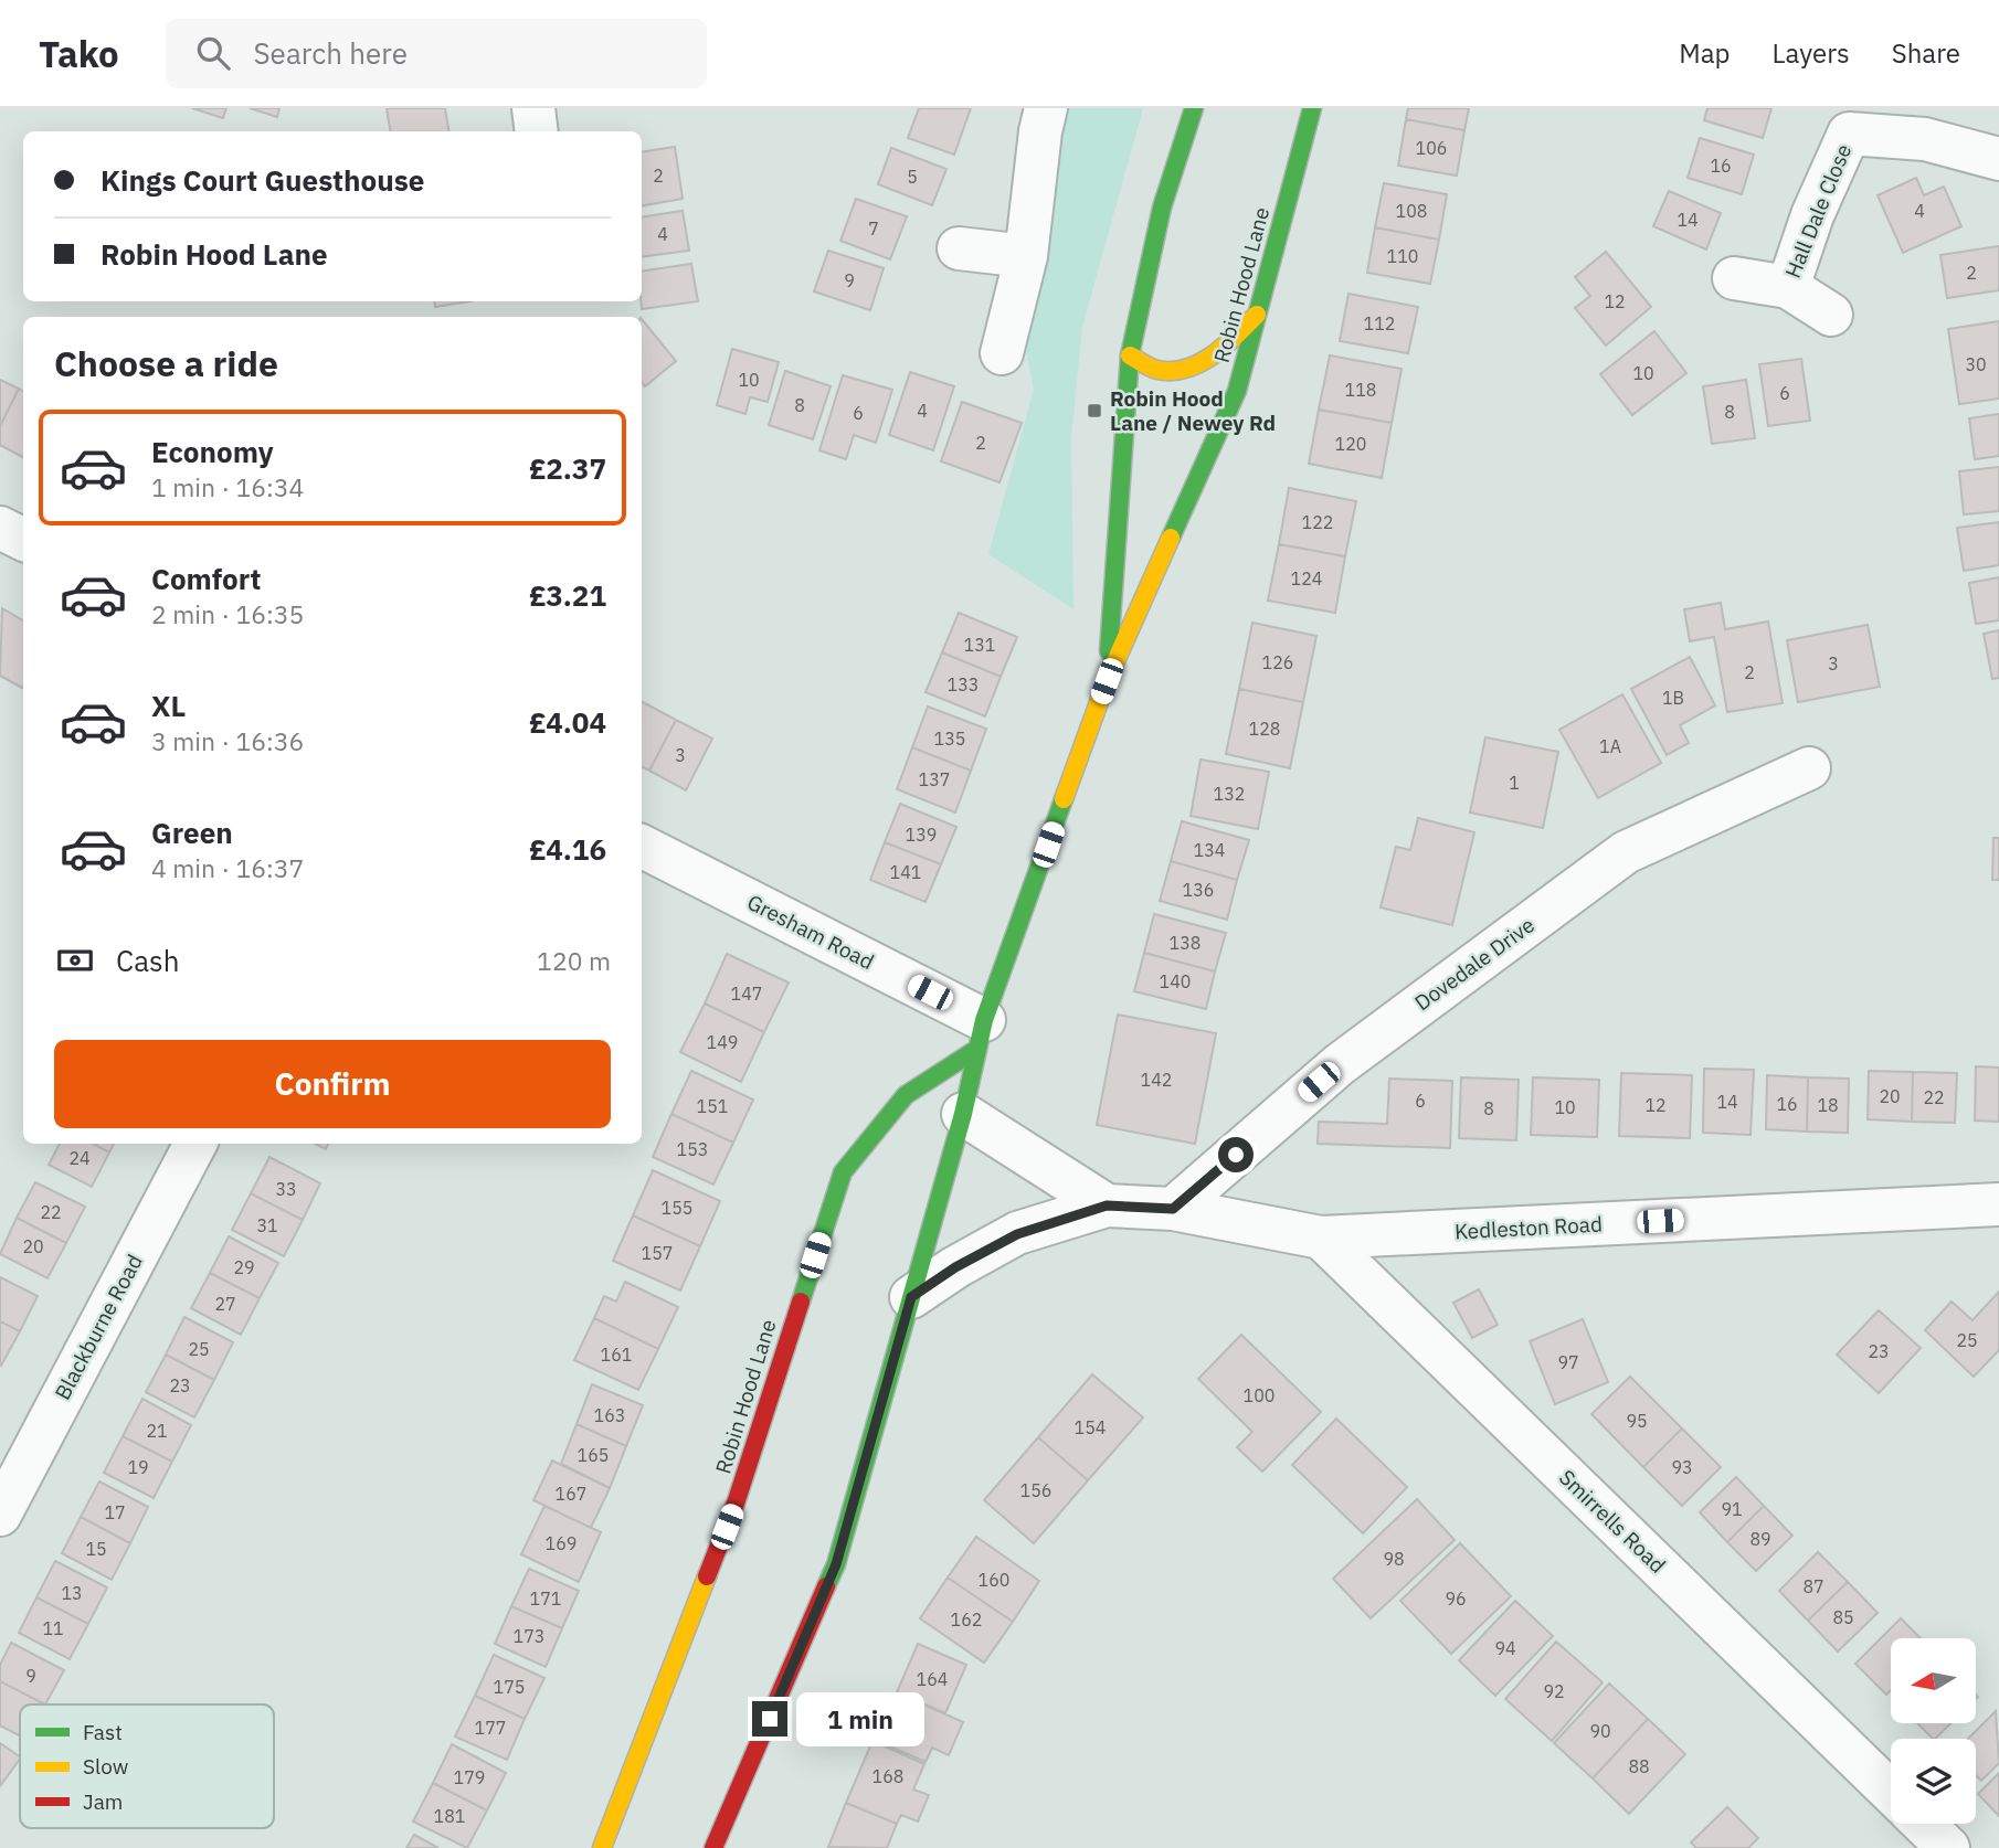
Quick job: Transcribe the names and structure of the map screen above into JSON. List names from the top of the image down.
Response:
{
  "streets": {
    "street": [
      "Hall Dale Close",
      "Robin Hood Lane",
      "Gresham Road",
      "Dovedale Drive",
      "Kedleston Road",
      "Blackburne Road",
      "Smirrells Road"
    ]
  },
  "crossings": [
    ["Robin Hood Lane", "Gresham Road"],
    ["Robin Hood Lane", "Kedleston Road"],
    ["Dovedale Drive", "Kedleston Road"],
    ["Kedleston Road", "Smirrells Road"]
  ],
  "places": {
    "transit": ["Robin Hood Lane / Newey Rd"]
  },
  "house_numbers": [
    "106",
    "16",
    "2",
    "5",
    "108",
    "4",
    "14",
    "7",
    "4",
    "110",
    "2",
    "9",
    "12",
    "112",
    "30",
    "10",
    "10",
    "118",
    "6",
    "8",
    "4",
    "8",
    "6",
    "2",
    "120",
    "122",
    "124",
    "131",
    "126",
    "3",
    "2",
    "133",
    "1B",
    "128",
    "135",
    "1A",
    "3",
    "137",
    "1",
    "132",
    "139",
    "134",
    "141",
    "136",
    "138",
    "140",
    "147",
    "149",
    "142",
    "20",
    "22",
    "6",
    "14",
    "16",
    "12",
    "18",
    "151",
    "10",
    "8",
    "153",
    "24",
    "33",
    "155",
    "22",
    "31",
    "20",
    "157",
    "29",
    "27",
    "25",
    "25",
    "23",
    "161",
    "97",
    "23",
    "100",
    "163",
    "95",
    "154",
    "21",
    "165",
    "19",
    "93",
    "156",
    "167",
    "91",
    "17",
    "89",
    "169",
    "15",
    "98",
    "160",
    "87",
    "13",
    "171",
    "96",
    "85",
    "162",
    "11",
    "173",
    "94",
    "9",
    "164",
    "175",
    "92",
    "177",
    "90",
    "88",
    "168",
    "179",
    "181"
  ],
  "legend": ["Fast", "Slow", "Jam"],
  "north": "left",
  "page": {
    "header": "Tako",
    "search": "Search here",
    "nav": ["Map", "Layers", "Share"],
    "banner": ["Kings Court Guesthouse", "Robin Hood Lane"],
    "heading": "Choose a ride",
    "list": [
      {
        "name": "Economy",
        "note": "1 min · 16:34",
        "value": "£2.37"
      },
      {
        "name": "Comfort",
        "note": "2 min · 16:35",
        "value": "£3.21"
      },
      {
        "name": "XL",
        "note": "3 min · 16:36",
        "value": "£4.04"
      },
      {
        "name": "Green",
        "note": "4 min · 16:37",
        "value": "£4.16"
      }
    ],
    "pay": ["Cash", "120 m"],
    "buttons": "Confirm",
    "bubble": "1 min"
  }
}
